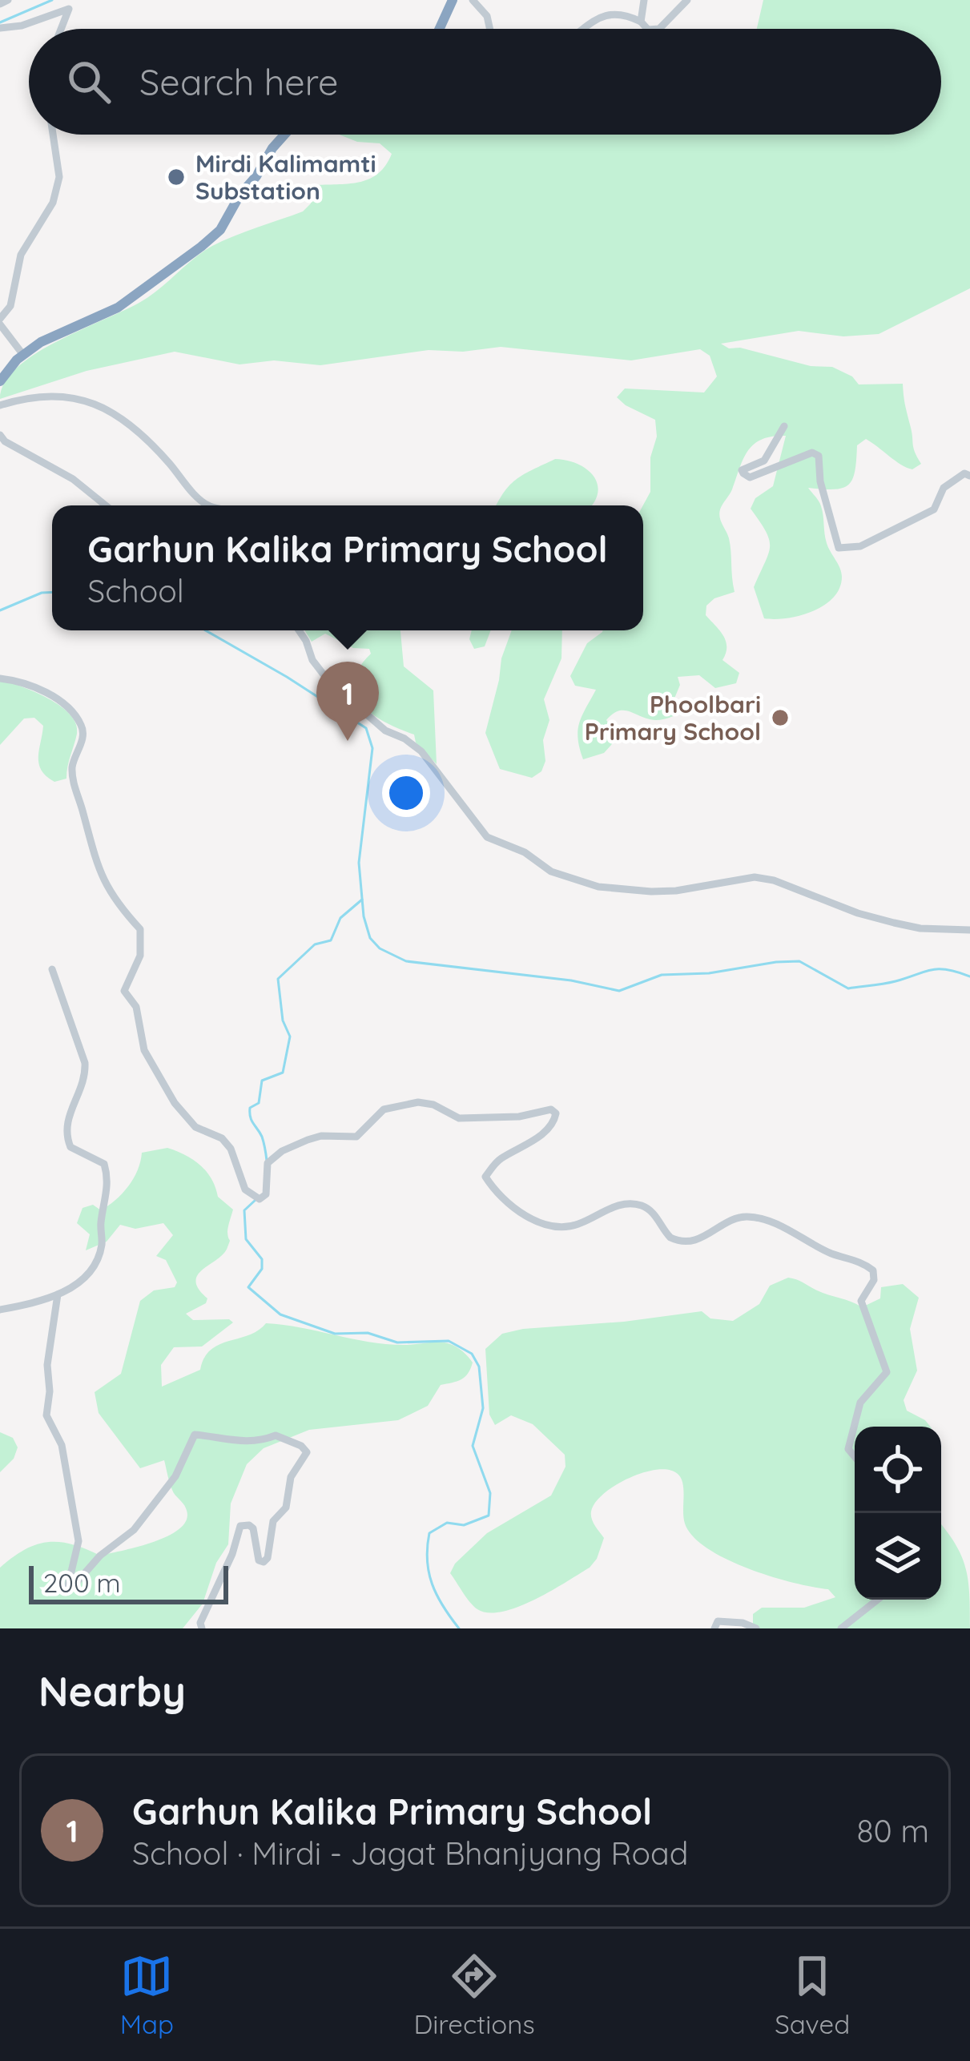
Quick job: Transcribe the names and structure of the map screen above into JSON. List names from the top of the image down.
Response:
{
  "places": ["Mirdi Kalimamti Substation", "Phoolbari Primary School"],
  "scale_bar": "200 m",
  "page": {
    "search": "Search here",
    "popup": ["Garhun Kalika Primary School", "School"],
    "pins": "1",
    "scale": "200 m",
    "heading": "Nearby",
    "list": [
      {
        "mark": "1",
        "name": "Garhun Kalika Primary School",
        "note": "School · Mirdi - Jagat Bhanjyang Road",
        "value": "80 m"
      }
    ],
    "nav": ["Map", "Directions", "Saved"]
  }
}
